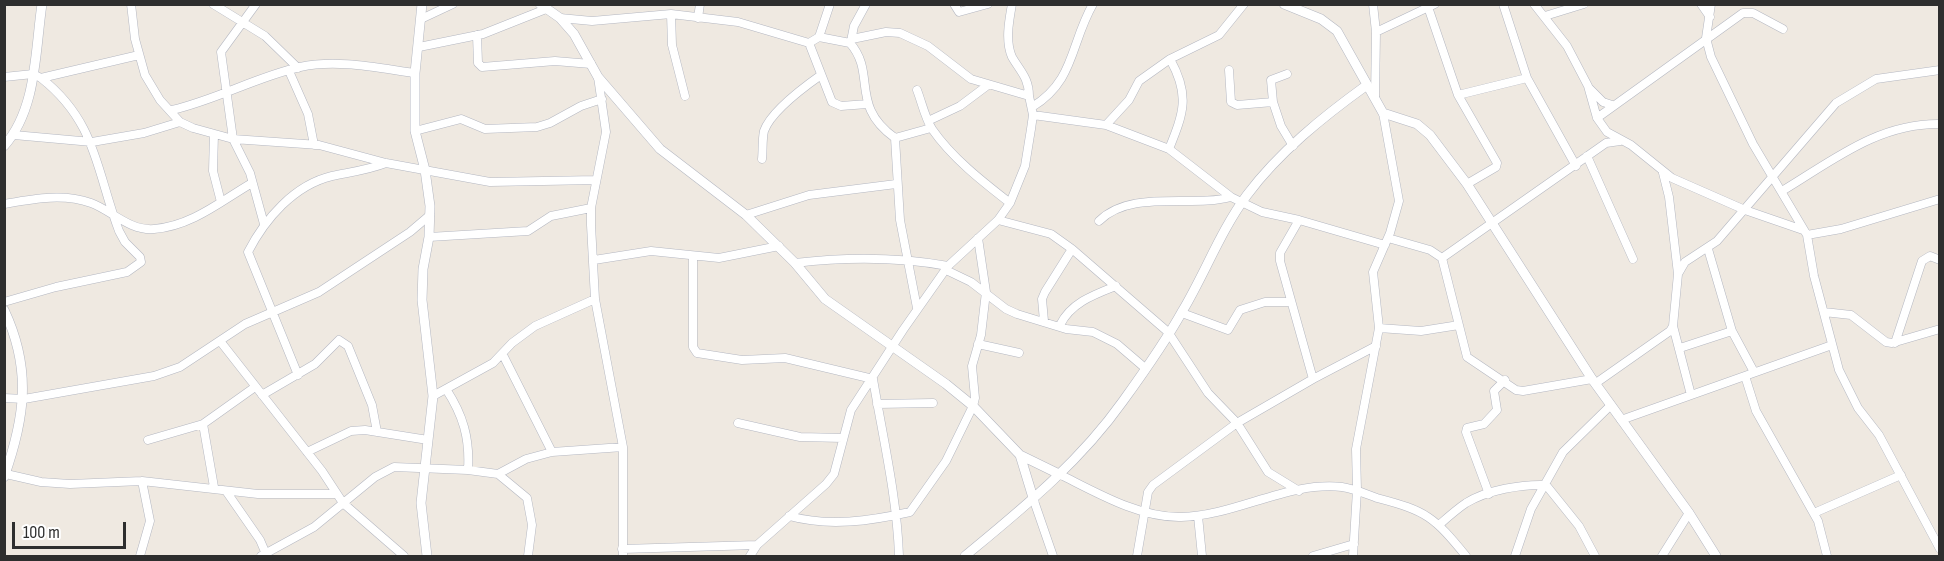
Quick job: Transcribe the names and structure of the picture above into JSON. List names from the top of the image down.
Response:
{
  "scale_bar": "100 m"
}
